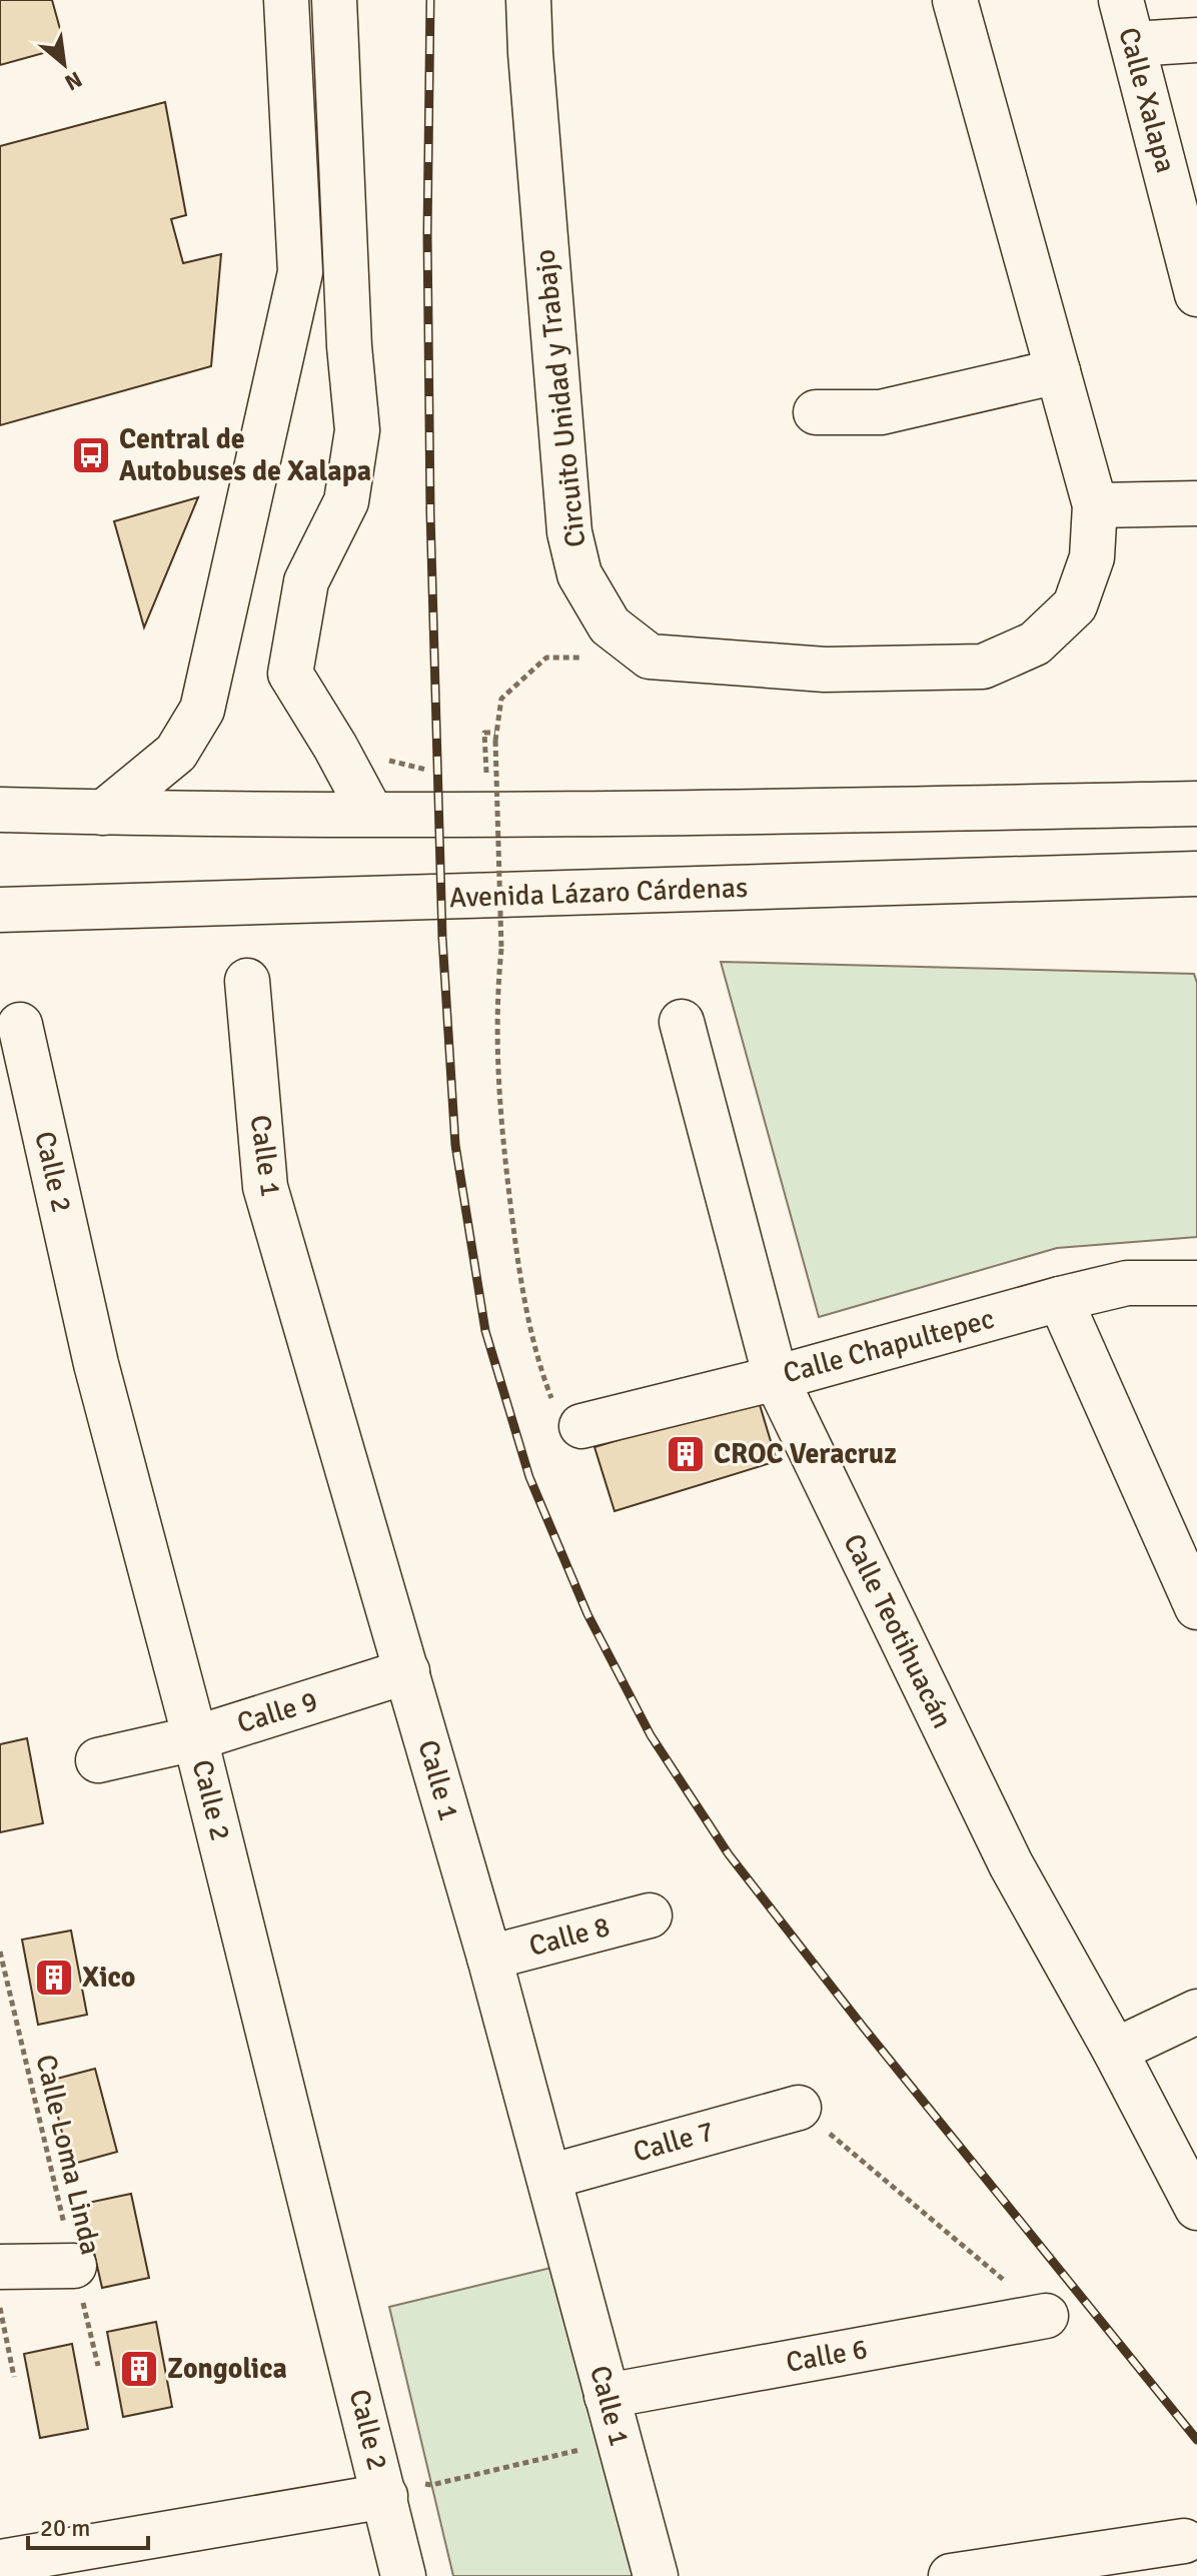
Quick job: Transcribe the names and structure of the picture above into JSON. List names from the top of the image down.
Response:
{
  "streets": {
    "main road": [
      "Calle Xalapa",
      "Circuito Unidad y Trabajo",
      "Avenida Lázaro Cárdenas",
      "Calle 1",
      "Calle 2",
      "Calle Chapultepec",
      "Calle Teotihuacán",
      "Calle 9",
      "Calle 8",
      "Calle 7",
      "Calle 6"
    ],
    "path": ["Calle Loma Linda"]
  },
  "crossings": [
    ["Calle 1", "Calle 9"],
    ["Calle 1", "Calle 8"],
    ["Calle 1", "Calle 7"],
    ["Calle 1", "Calle 6"],
    ["Calle 2", "Calle 9"],
    ["Calle Chapultepec", "Calle Teotihuacán"]
  ],
  "places": {
    "bus stop": ["Central de Autobuses de Xalapa"],
    "building": ["CROC Veracruz", "Xico", "Zongolica"]
  },
  "scale_bar": "20 m",
  "north": "bottom right"
}
